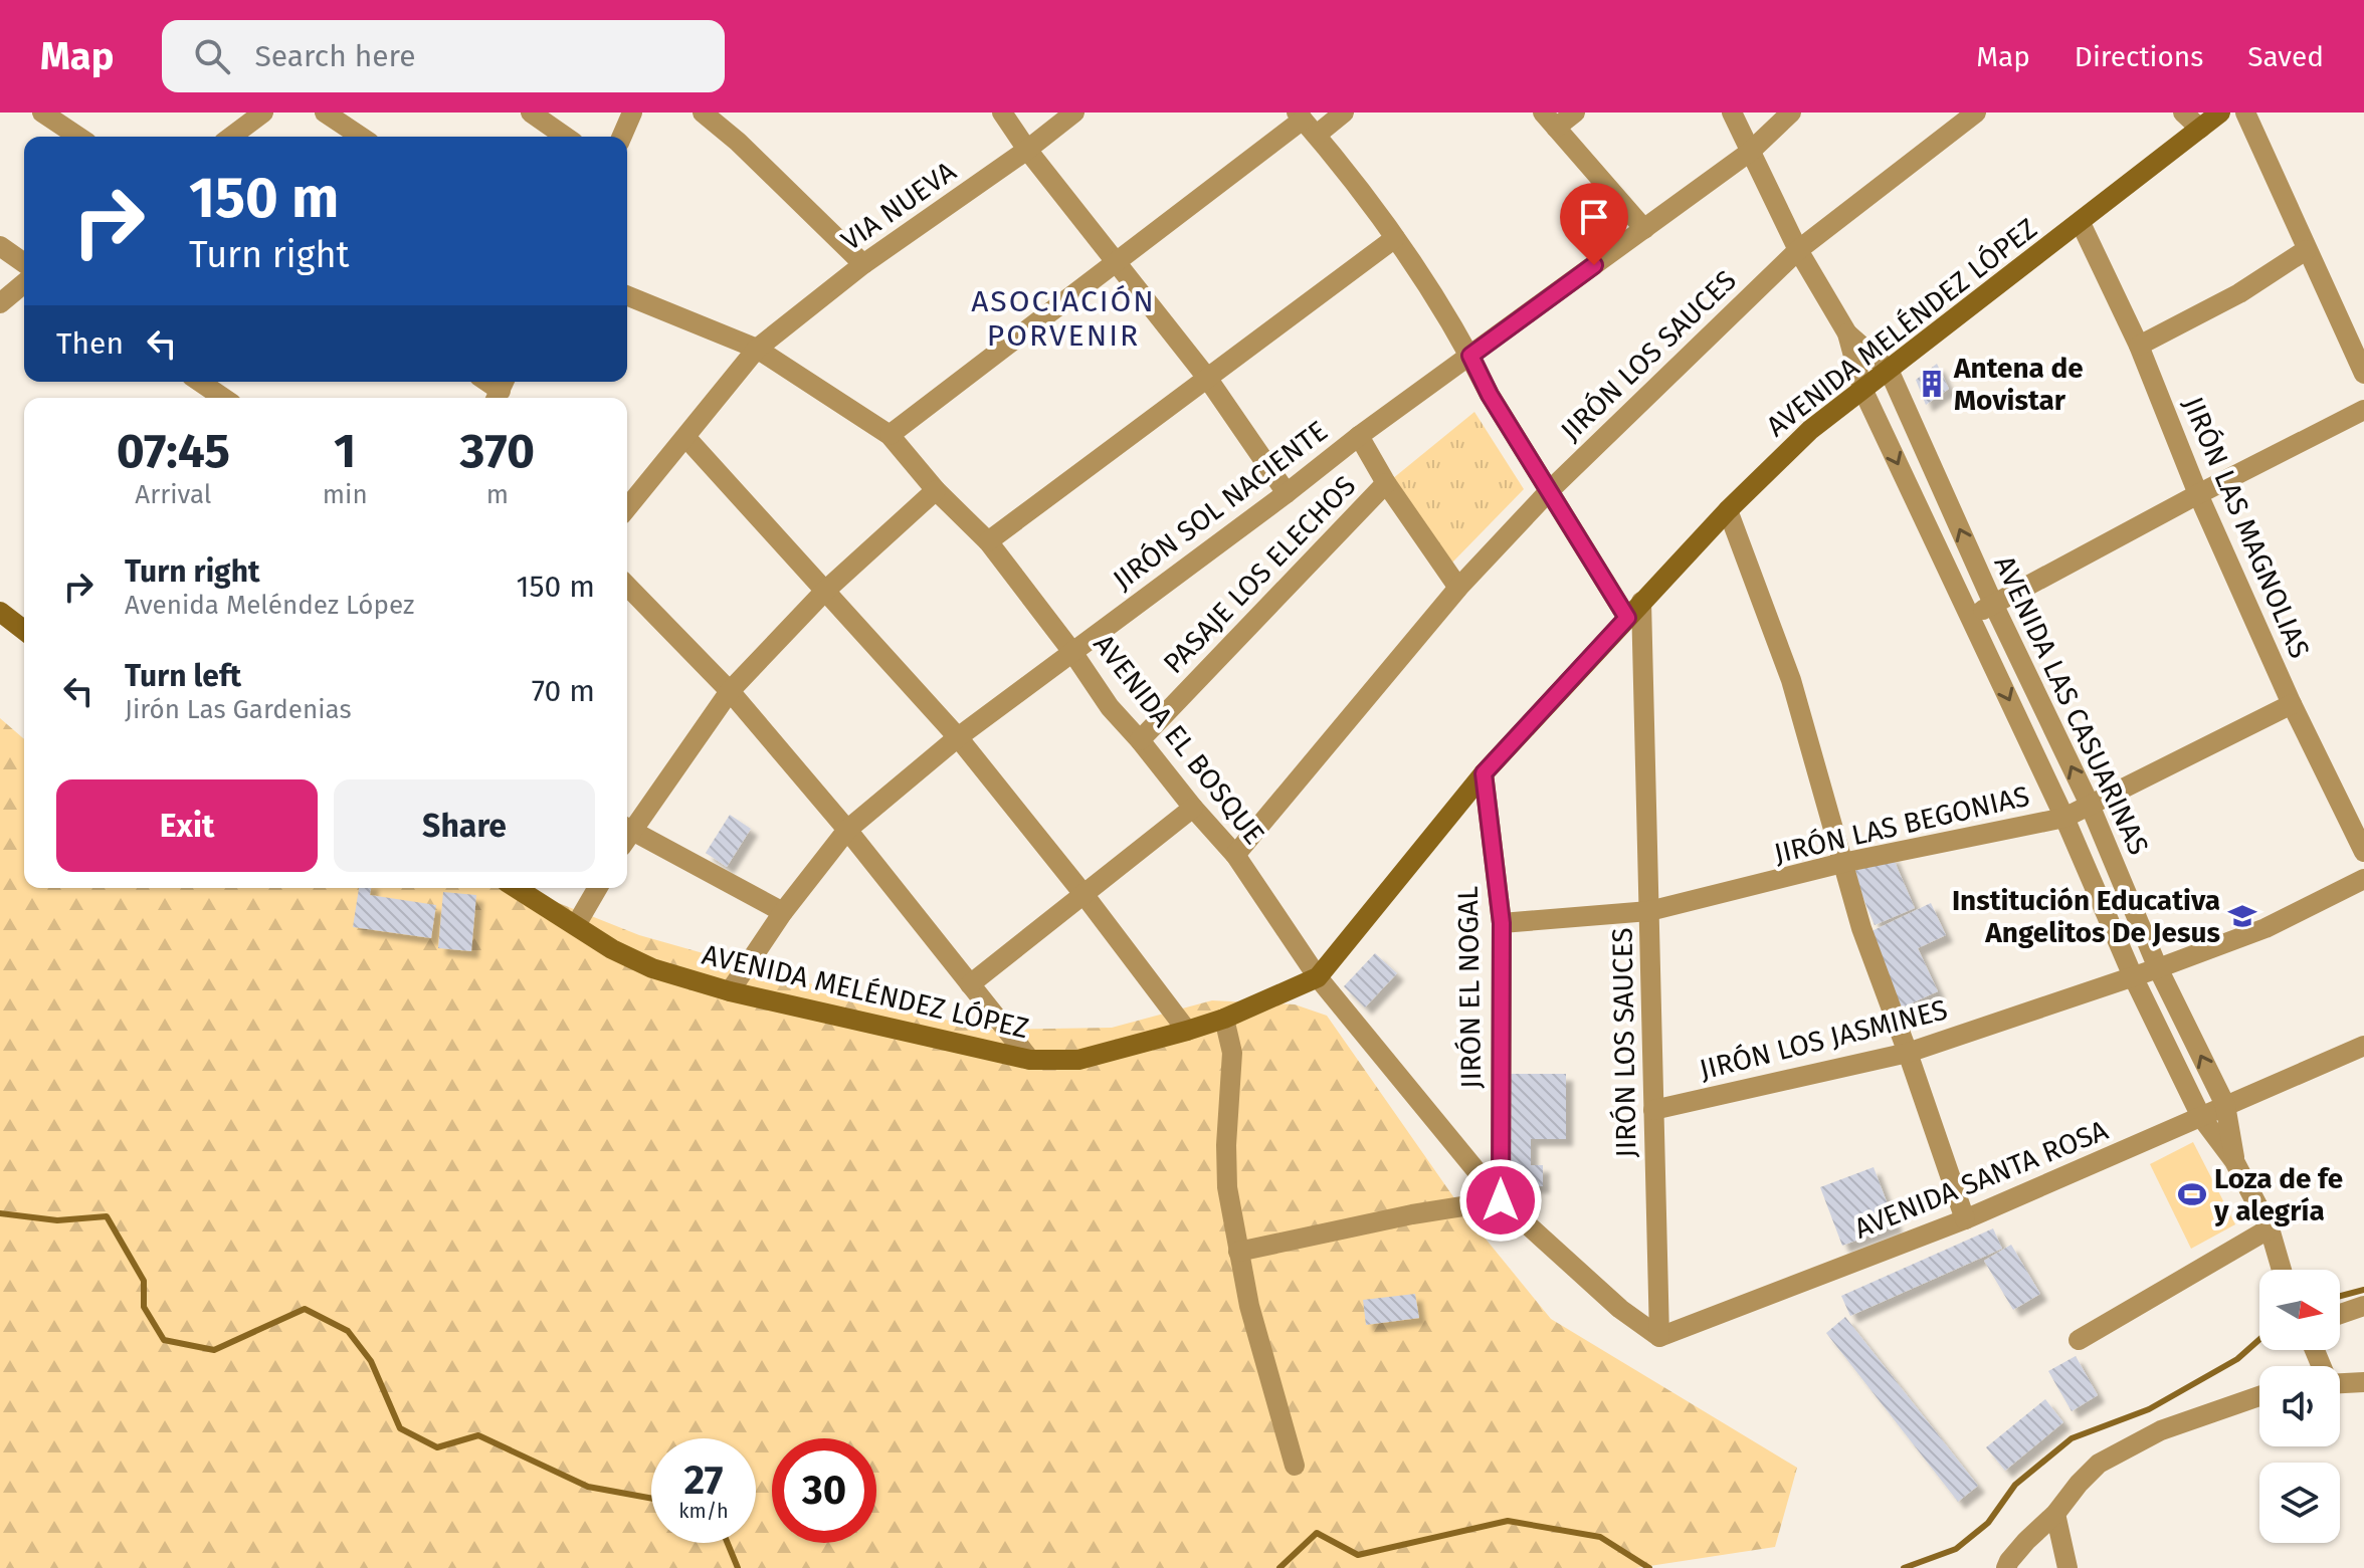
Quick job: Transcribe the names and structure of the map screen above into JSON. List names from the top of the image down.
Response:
{
  "streets": {
    "street": [
      "VIA NUEVA",
      "AVENIDA MELÉNDEZ LÓPEZ",
      "JIRÓN LOS SAUCES",
      "JIRÓN SOL NACIENTE",
      "JIRÓN LAS MAGNOLIAS",
      "PASAJE LOS ELECHOS",
      "AVENIDA LAS CASUARINAS",
      "AVENIDA EL BOSQUE",
      "JIRÓN LAS BEGONIAS",
      "JIRÓN EL NOGAL",
      "JIRÓN LOS JASMINES",
      "AVENIDA SANTA ROSA"
    ]
  },
  "crossings": [
    ["VIA NUEVA", "AVENIDA EL BOSQUE"],
    ["AVENIDA MELÉNDEZ LÓPEZ", "JIRÓN LOS SAUCES"],
    ["AVENIDA MELÉNDEZ LÓPEZ", "JIRÓN SOL NACIENTE"],
    ["AVENIDA MELÉNDEZ LÓPEZ", "JIRÓN LAS MAGNOLIAS"],
    ["AVENIDA MELÉNDEZ LÓPEZ", "AVENIDA LAS CASUARINAS"],
    ["AVENIDA MELÉNDEZ LÓPEZ", "AVENIDA EL BOSQUE"],
    ["AVENIDA MELÉNDEZ LÓPEZ", "JIRÓN EL NOGAL"],
    ["JIRÓN LOS SAUCES", "AVENIDA LAS CASUARINAS"],
    ["JIRÓN LOS SAUCES", "AVENIDA EL BOSQUE"],
    ["JIRÓN LOS SAUCES", "JIRÓN LAS BEGONIAS"],
    ["JIRÓN LOS SAUCES", "JIRÓN LOS JASMINES"],
    ["JIRÓN LOS SAUCES", "AVENIDA SANTA ROSA"],
    ["JIRÓN SOL NACIENTE", "AVENIDA LAS CASUARINAS"],
    ["JIRÓN SOL NACIENTE", "AVENIDA EL BOSQUE"],
    ["JIRÓN LAS MAGNOLIAS", "JIRÓN LAS BEGONIAS"],
    ["PASAJE LOS ELECHOS", "AVENIDA EL BOSQUE"],
    ["AVENIDA LAS CASUARINAS", "JIRÓN LAS BEGONIAS"],
    ["AVENIDA LAS CASUARINAS", "JIRÓN LOS JASMINES"],
    ["AVENIDA LAS CASUARINAS", "AVENIDA SANTA ROSA"],
    ["AVENIDA EL BOSQUE", "JIRÓN EL NOGAL"],
    ["AVENIDA EL BOSQUE", "AVENIDA SANTA ROSA"],
    ["JIRÓN LAS BEGONIAS", "JIRÓN EL NOGAL"]
  ],
  "districts": ["ASOCIACIÓN PORVENIR"],
  "places": {
    "building": ["Antena de Movistar"],
    "school or university": ["Institución Educativa Angelitos De Jesus"],
    "sports": ["Loza de fe y alegría"]
  },
  "north": "right",
  "page": {
    "header": "Map",
    "search": "Search here",
    "nav": ["Map", "Directions", "Saved"],
    "turn": ["150 m", "Turn right"],
    "then": "Then",
    "eta": [
      "07:45",
      "Arrival",
      "1",
      "min",
      "370",
      "m"
    ],
    "list": [
      {
        "name": "Turn right",
        "note": "Avenida Meléndez López",
        "value": "150 m"
      },
      {
        "name": "Turn left",
        "note": "Jirón Las Gardenias",
        "value": "70 m"
      }
    ],
    "buttons": ["Exit", "Share"],
    "speed": "27 km/h",
    "limit": "30"
  }
}
